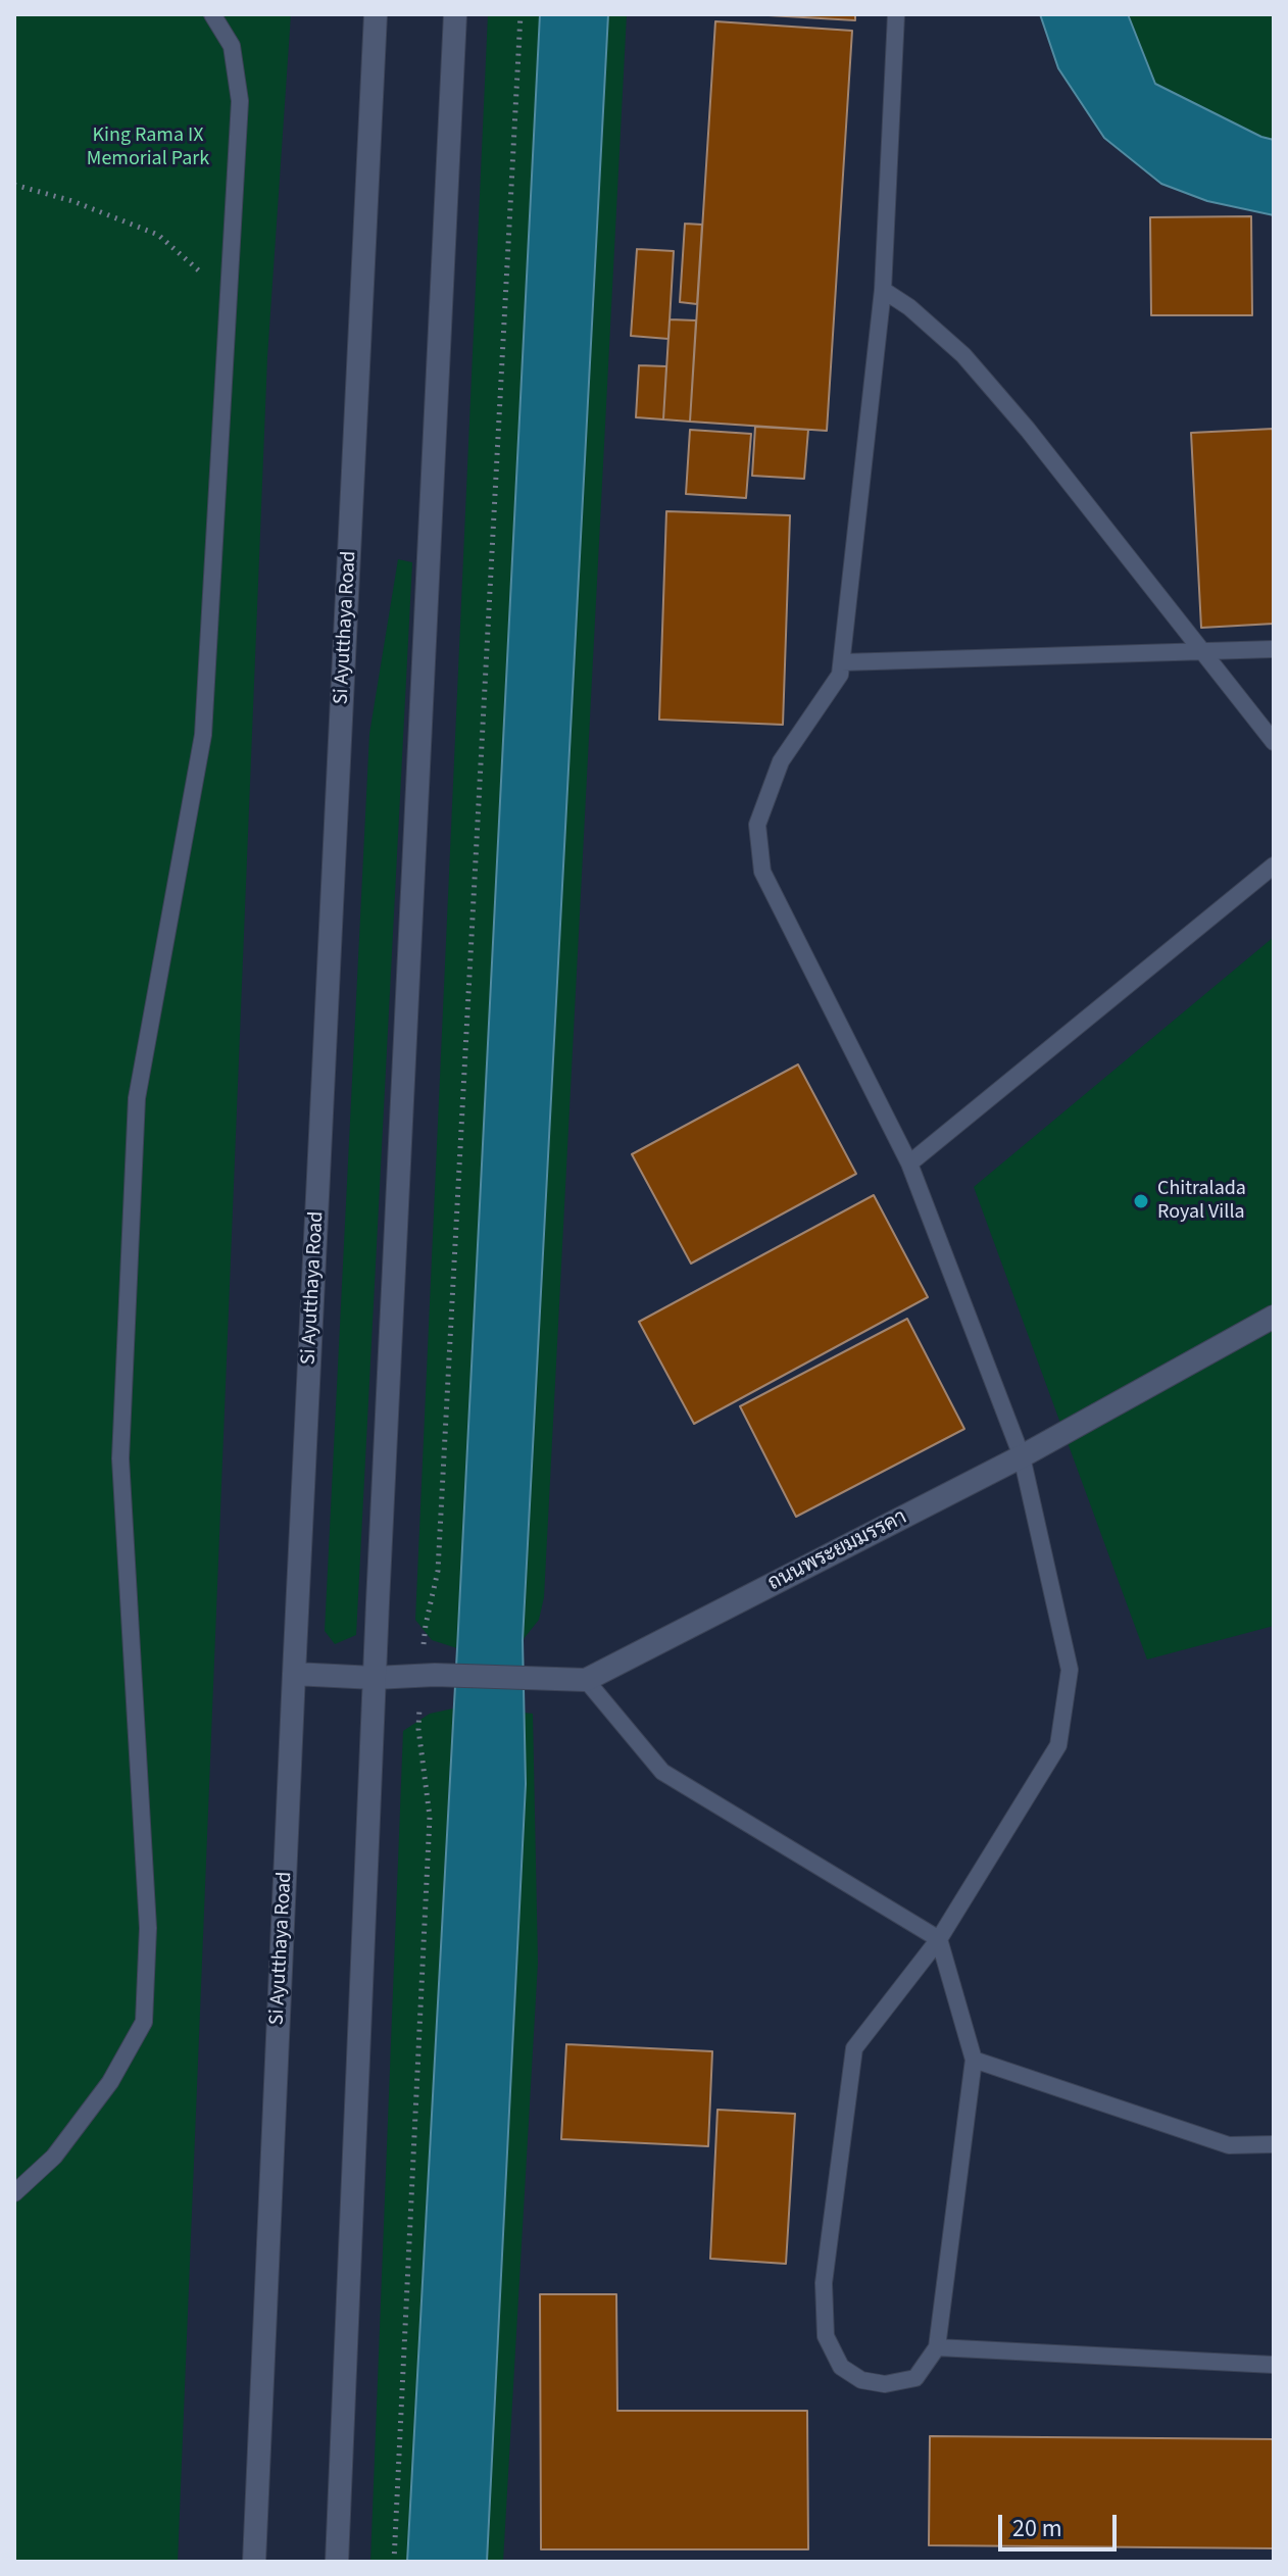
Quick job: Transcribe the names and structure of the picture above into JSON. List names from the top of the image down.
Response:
{
  "streets": {
    "main road": ["Si Ayutthaya Road", "ถนนพระยมมรรคา"]
  },
  "crossings": [
    ["Si Ayutthaya Road", "ถนนพระยมมรรคา"]
  ],
  "parks": ["King Rama IX Memorial Park"],
  "places": ["Chitralada Royal Villa"],
  "scale_bar": "20 m"
}
